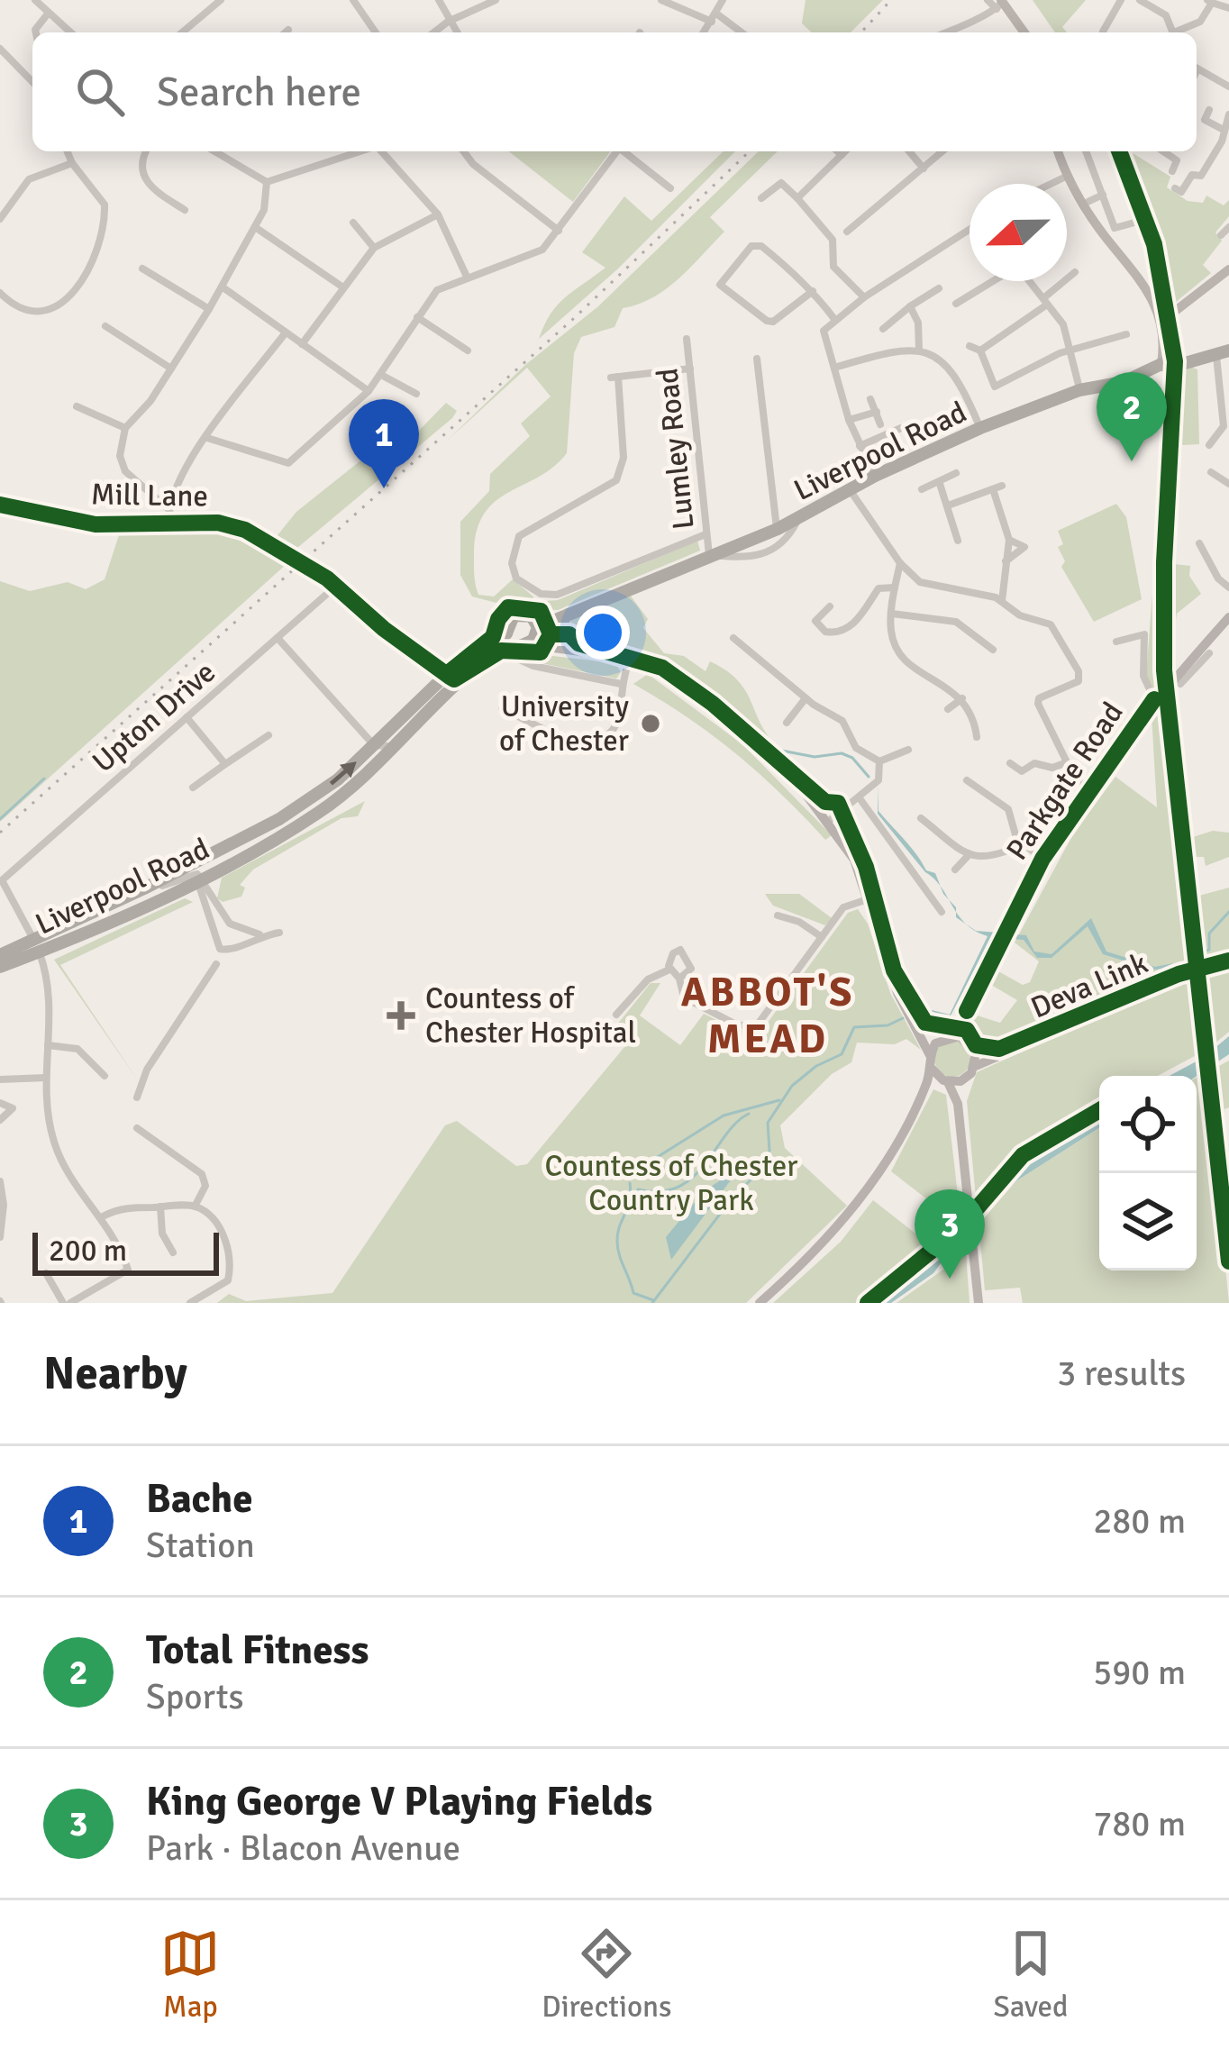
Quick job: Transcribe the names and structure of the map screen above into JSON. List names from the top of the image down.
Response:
{
  "streets": {
    "highway": ["Liverpool Road"],
    "main road": ["Parkgate Road", "Deva Link"],
    "street": ["Lumley Road", "Mill Lane", "Upton Drive"]
  },
  "crossings": [
    ["Lumley Road", "Liverpool Road"],
    ["Liverpool Road", "Mill Lane"],
    ["Mill Lane", "Upton Drive"],
    ["Parkgate Road", "Deva Link"]
  ],
  "districts": ["ABBOT'S MEAD"],
  "parks": ["Countess of Chester Country Park"],
  "places": {
    "other": ["University of Chester"],
    "health": ["Countess of Chester Hospital"]
  },
  "scale_bar": "200 m",
  "north": "left",
  "page": {
    "search": "Search here",
    "pins": ["2", "1", "3"],
    "scale": "200 m",
    "heading": ["Nearby", "3 results"],
    "list": [
      {
        "mark": "1",
        "name": "Bache",
        "note": "Station",
        "value": "280 m"
      },
      {
        "mark": "2",
        "name": "Total Fitness",
        "note": "Sports",
        "value": "590 m"
      },
      {
        "mark": "3",
        "name": "King George V Playing Fields",
        "note": "Park · Blacon Avenue",
        "value": "780 m"
      }
    ],
    "nav": ["Map", "Directions", "Saved"]
  }
}
